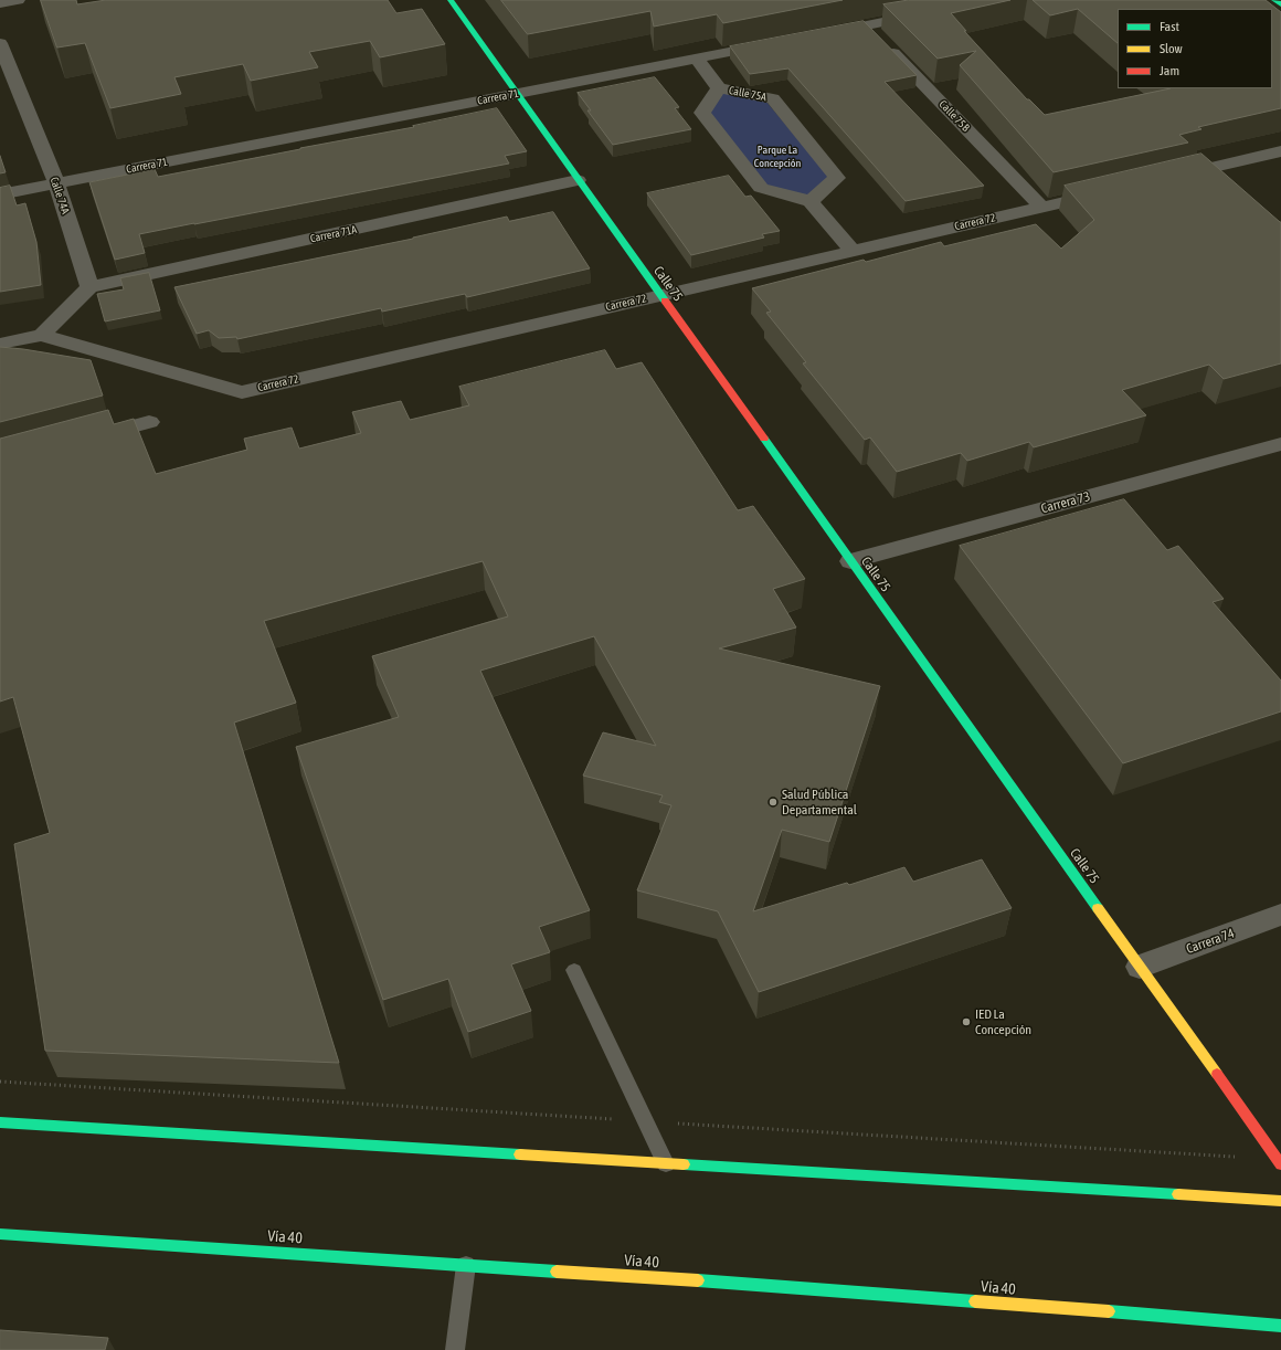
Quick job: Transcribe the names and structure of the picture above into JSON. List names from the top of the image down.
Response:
{
  "streets": {
    "main road": ["Calle 75", "Vía 40"],
    "street": [
      "Calle 75A",
      "Carrera 71",
      "Calle 75B",
      "Calle 74A",
      "Carrera 72",
      "Carrera 71A",
      "Carrera 73",
      "Carrera 74"
    ]
  },
  "crossings": [
    ["Calle 75A", "Carrera 71"],
    ["Carrera 71", "Calle 74A"],
    ["Carrera 71", "Calle 75"],
    ["Calle 75B", "Carrera 72"],
    ["Calle 74A", "Carrera 71A"],
    ["Carrera 72", "Calle 75"],
    ["Carrera 71A", "Calle 75"],
    ["Calle 75", "Carrera 73"],
    ["Calle 75", "Carrera 74"]
  ],
  "parks": ["Parque La Concepción"],
  "places": ["Salud Pública Departamental", "IED La Concepción"],
  "legend": ["Fast", "Slow", "Jam"]
}
